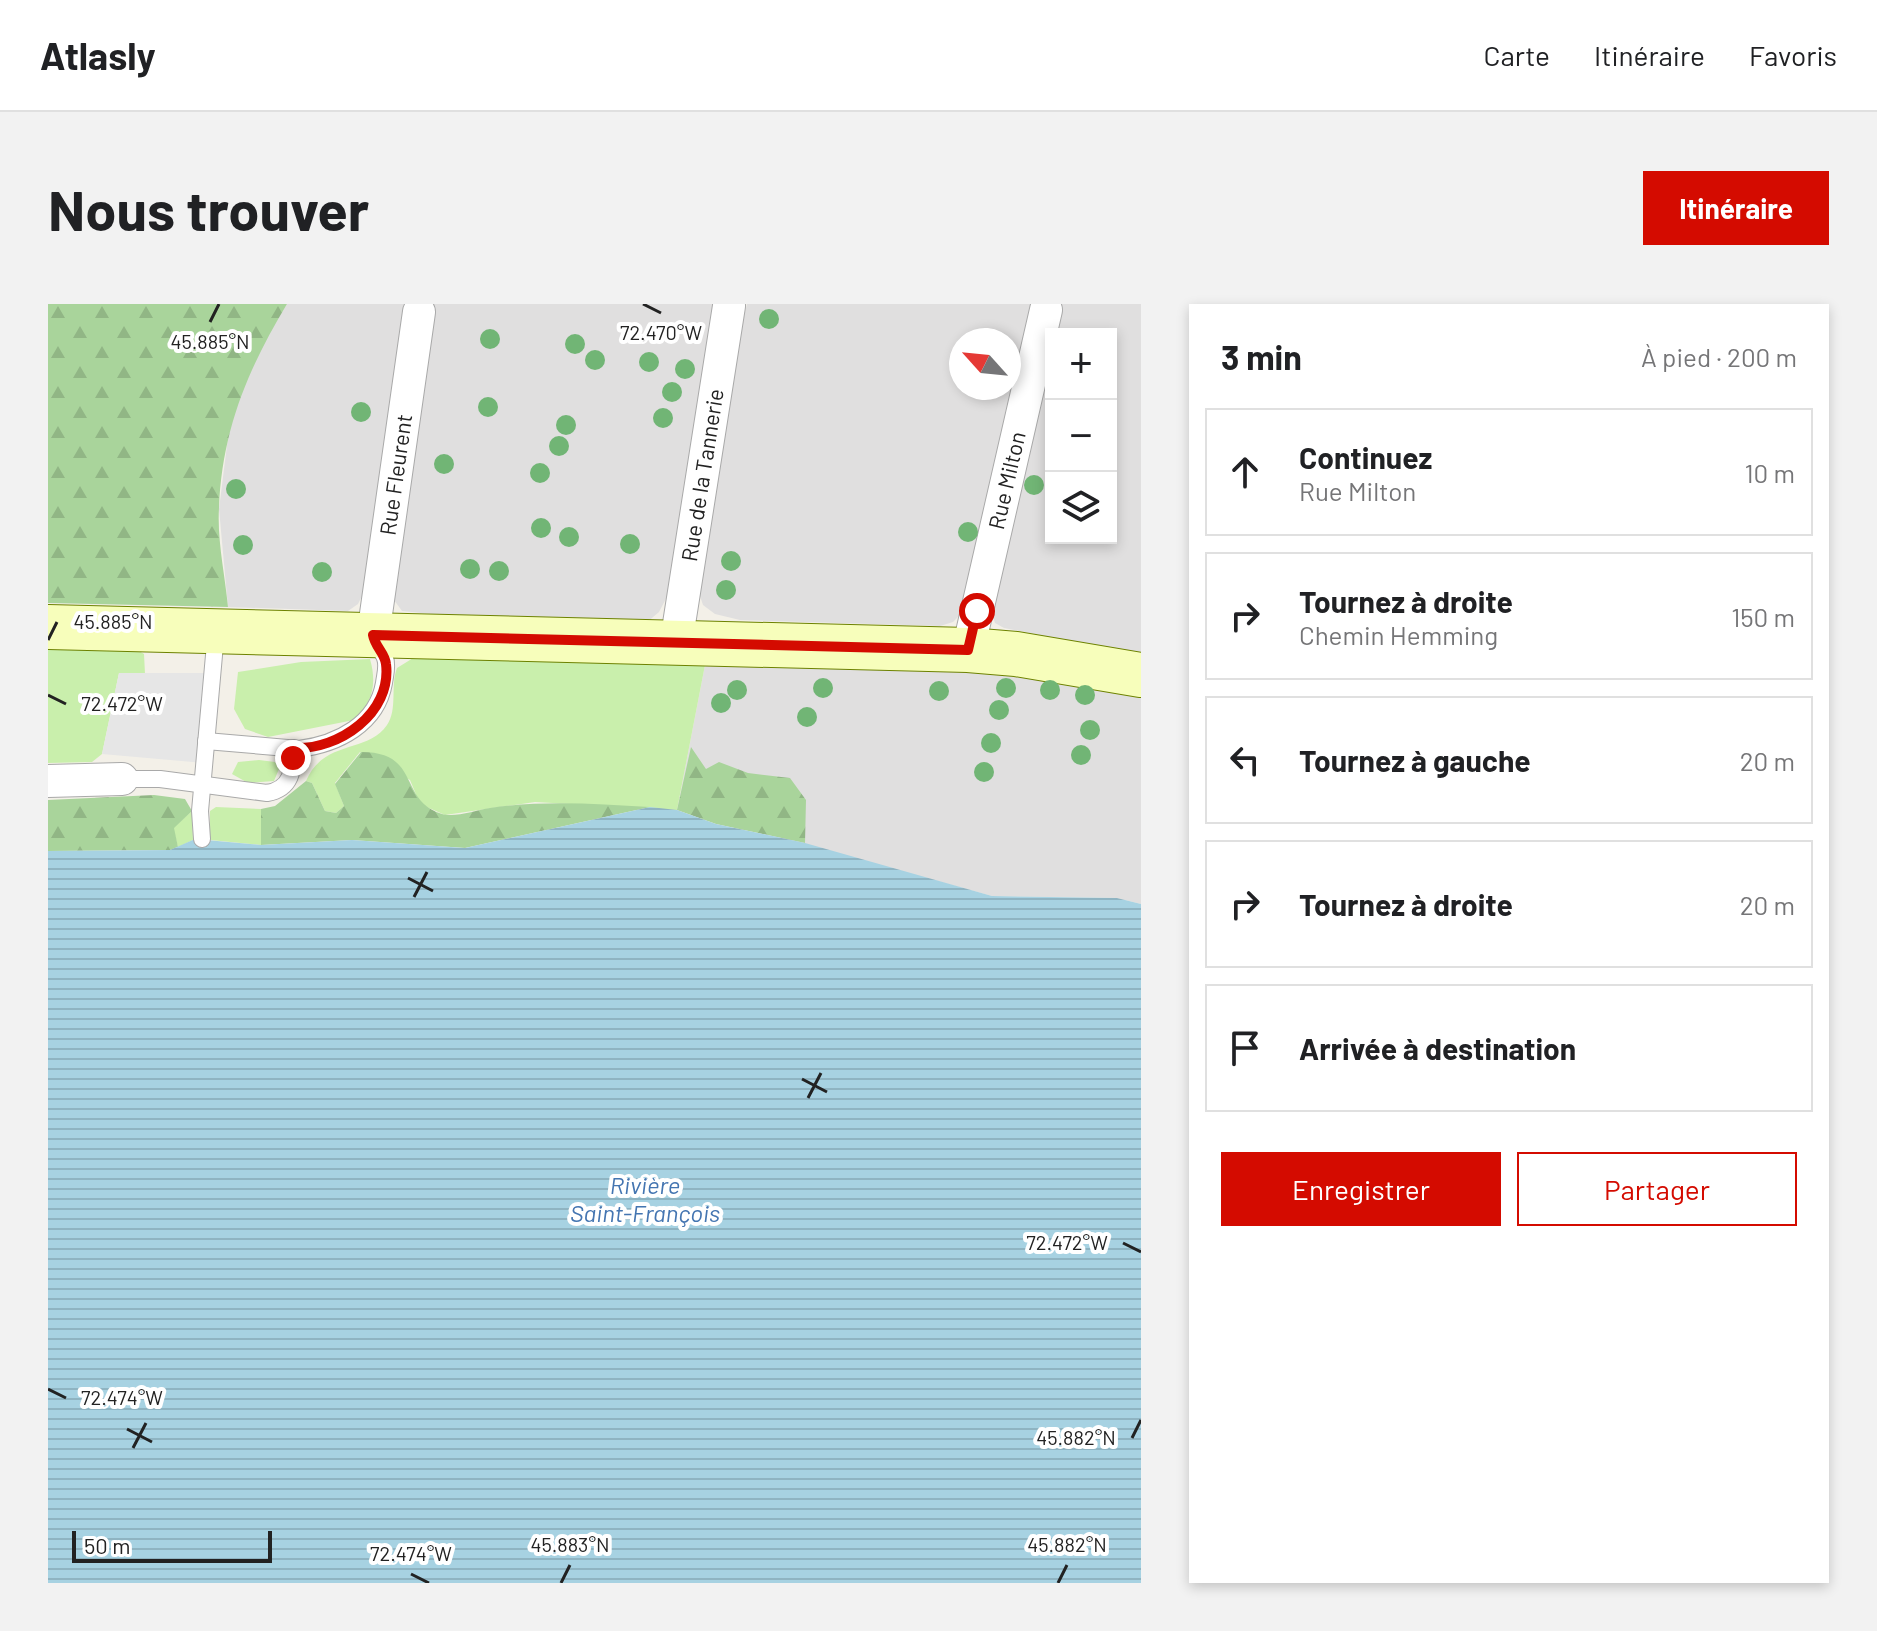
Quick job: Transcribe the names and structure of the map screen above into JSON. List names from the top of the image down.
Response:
{
  "streets": {
    "street": ["Rue Fleurent", "Rue de la Tannerie", "Rue Milton"]
  },
  "water": ["Rivière Saint-François"],
  "scale_bar": "50 m",
  "north": "top left",
  "page": {
    "header": "Atlasly",
    "nav": ["Carte", "Itinéraire", "Favoris"],
    "buttons": [
      "Itinéraire",
      ["Enregistrer", "Partager"]
    ],
    "title": "Nous trouver",
    "heading": ["3 min", "À pied · 200 m"],
    "map_buttons": ["+", "−"],
    "list": [
      ["Continuez", "Rue Milton", "10 m"],
      ["Tournez à droite", "Chemin Hemming", "150 m"],
      ["Tournez à gauche", "20 m"],
      ["Tournez à droite", "20 m"],
      "Arrivée à destination"
    ],
    "scale": "50 m"
  },
  "coordinates": [
    "72.470°W",
    "45.885°N",
    "72.472°W",
    "72.474°W",
    "45.882°N",
    "45.883°N"
  ]
}
